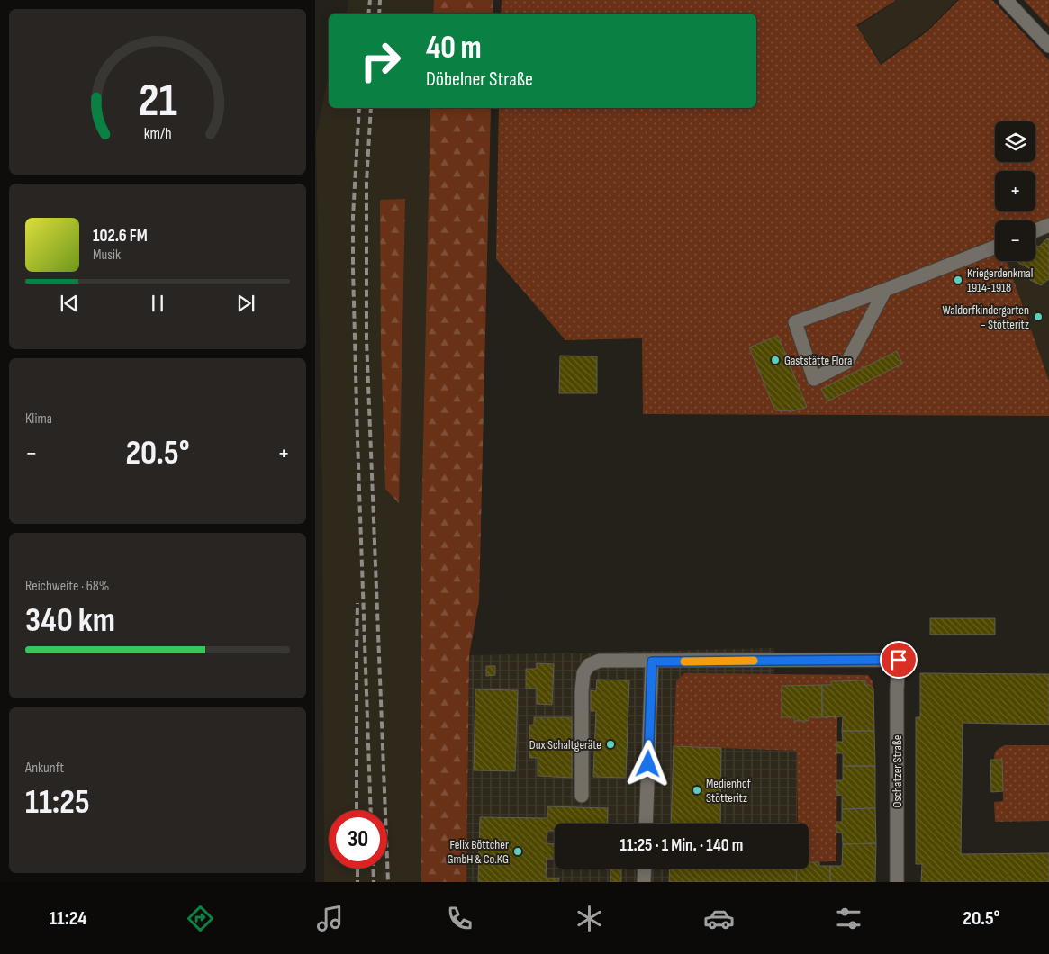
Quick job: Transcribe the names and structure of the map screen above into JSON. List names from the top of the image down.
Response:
{
  "streets": {
    "street": ["Oschatzer Straße"]
  },
  "places": [
    "Kriegerdenkmal 1914-1918",
    "Waldorfkindergarten - Stötteritz",
    "Gaststätte Flora",
    "Dux Schaltgeräte",
    "Medienhof Stötteritz",
    "Felix Böttcher GmbH & Co.KG"
  ],
  "page": {
    "turn": ["40 m", "Döbelner Straße"],
    "map_buttons": ["+", "−"],
    "song": ["102.6 FM", "Musik"],
    "tile": [
      "Klima",
      ["Reichweite · 68%", "340 km"],
      ["Ankunft", "11:25"]
    ],
    "heat": ["−", "20.5°", "+"],
    "limit": "30",
    "trip": "11:25 · 1 Min. · 140 m",
    "tabs": ["11:24", "20.5°"],
    "gauge": ["21", "km/h"]
  }
}
